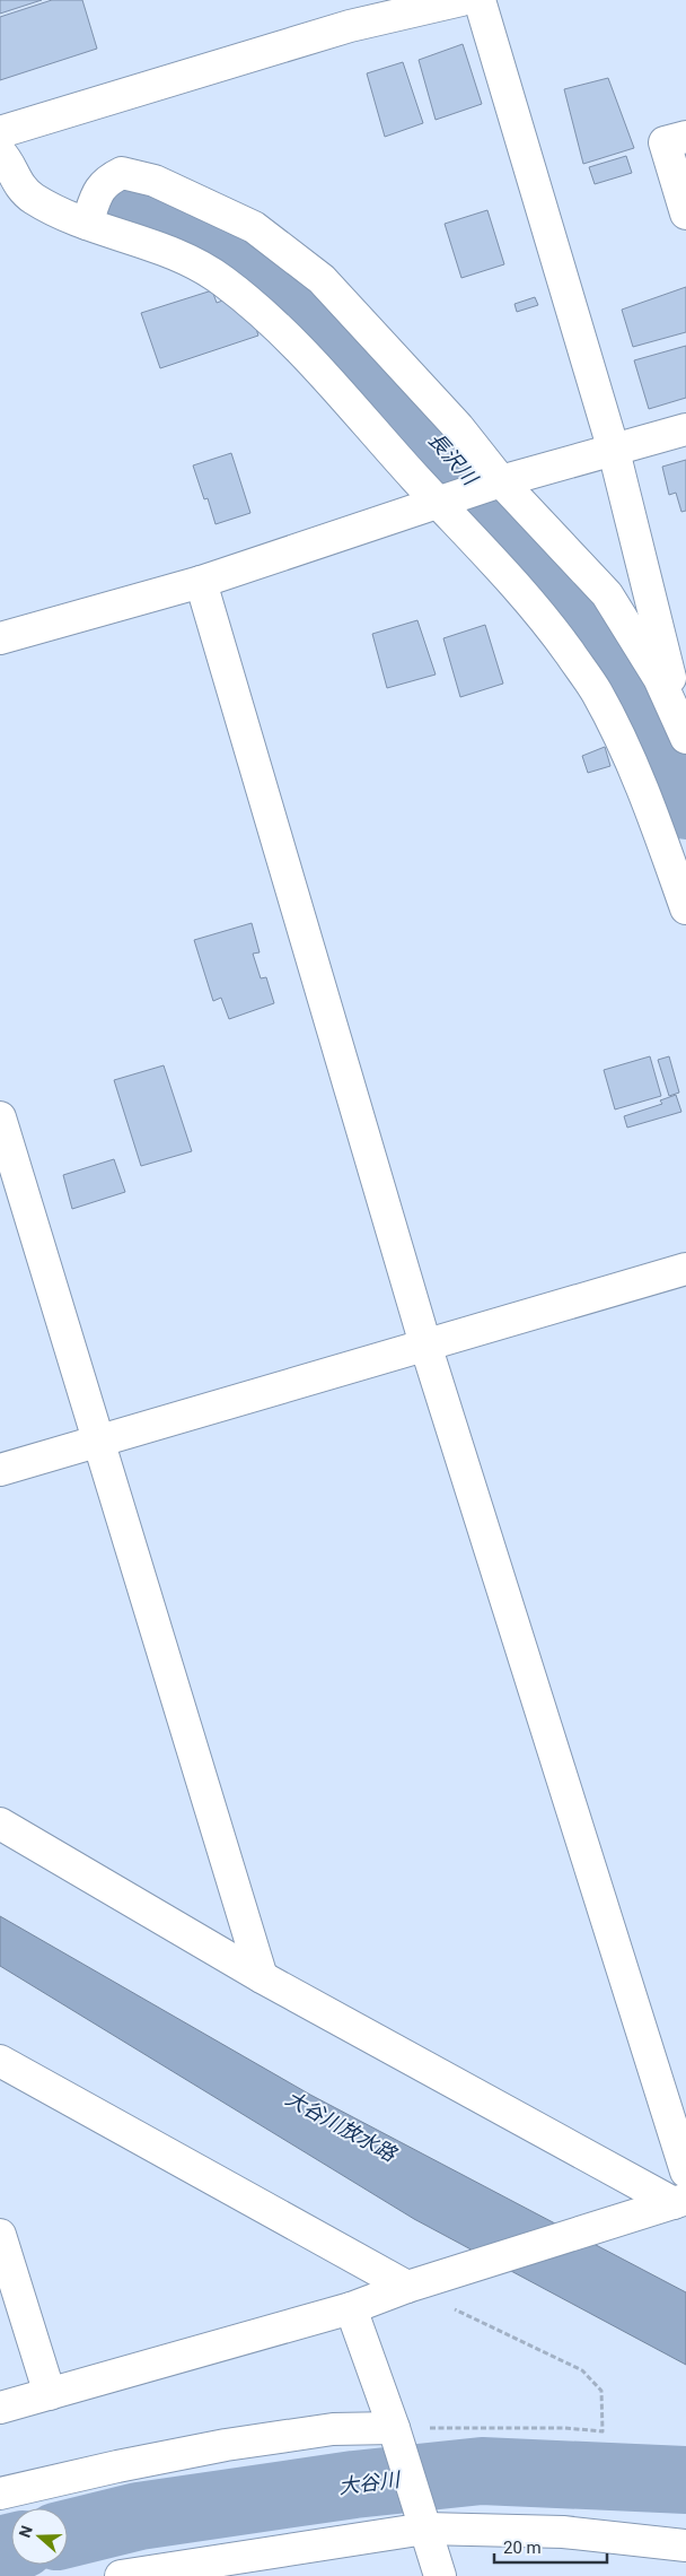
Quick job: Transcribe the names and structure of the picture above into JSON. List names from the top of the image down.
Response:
{
  "water": ["長沢川", "大谷川放水路", "大谷川"],
  "scale_bar": "20 m",
  "north": "left"
}
